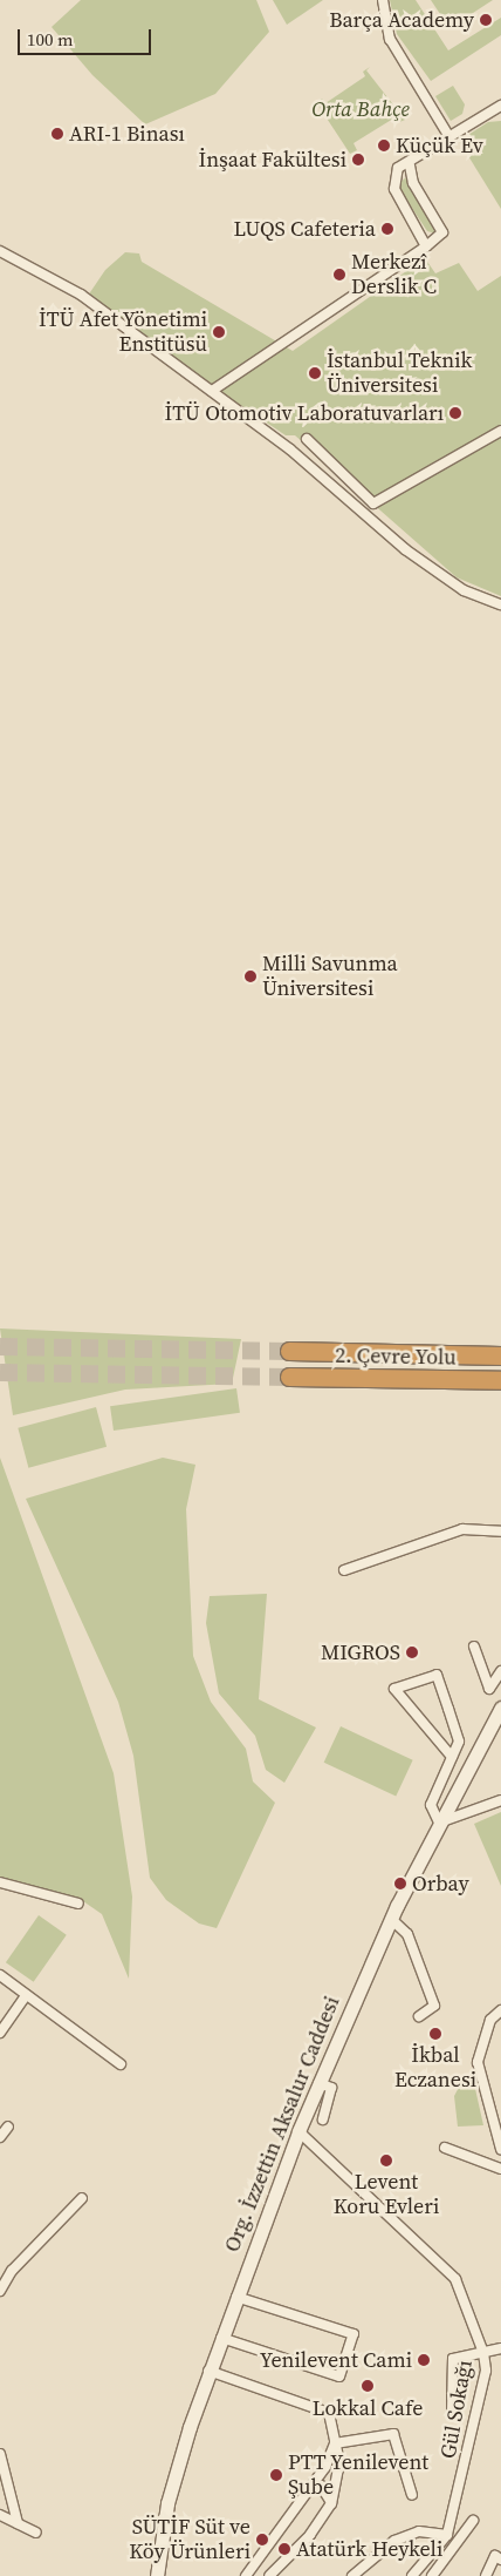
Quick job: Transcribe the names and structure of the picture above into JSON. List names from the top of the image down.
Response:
{
  "streets": {
    "highway": ["2. Çevre Yolu"],
    "main road": ["Org. İzzettin Aksalur Caddesi"],
    "street": ["Gül Sokağı"]
  },
  "crossings": [
    ["Org. İzzettin Aksalur Caddesi", "Gül Sokağı"]
  ],
  "parks": ["Orta Bahçe"],
  "places": [
    "Barça Academy",
    "ARI-1 Binası",
    "Küçük Ev",
    "İnşaat Fakültesi",
    "LUQS Cafeteria",
    "Merkezî Derslik C",
    "İTÜ Afet Yönetimi Enstitüsü",
    "İstanbul Teknik Üniversitesi",
    "İTÜ Otomotiv Laboratuvarları",
    "Milli Savunma Üniversitesi",
    "MIGROS",
    "Orbay",
    "İkbal Eczanesi",
    "Levent Koru Evleri",
    "Yenilevent Cami",
    "Lokkal Cafe",
    "PTT Yenilevent Şube",
    "SÜTİF Süt ve Köy Ürünleri",
    "Atatürk Heykeli"
  ],
  "scale_bar": "100 m"
}
